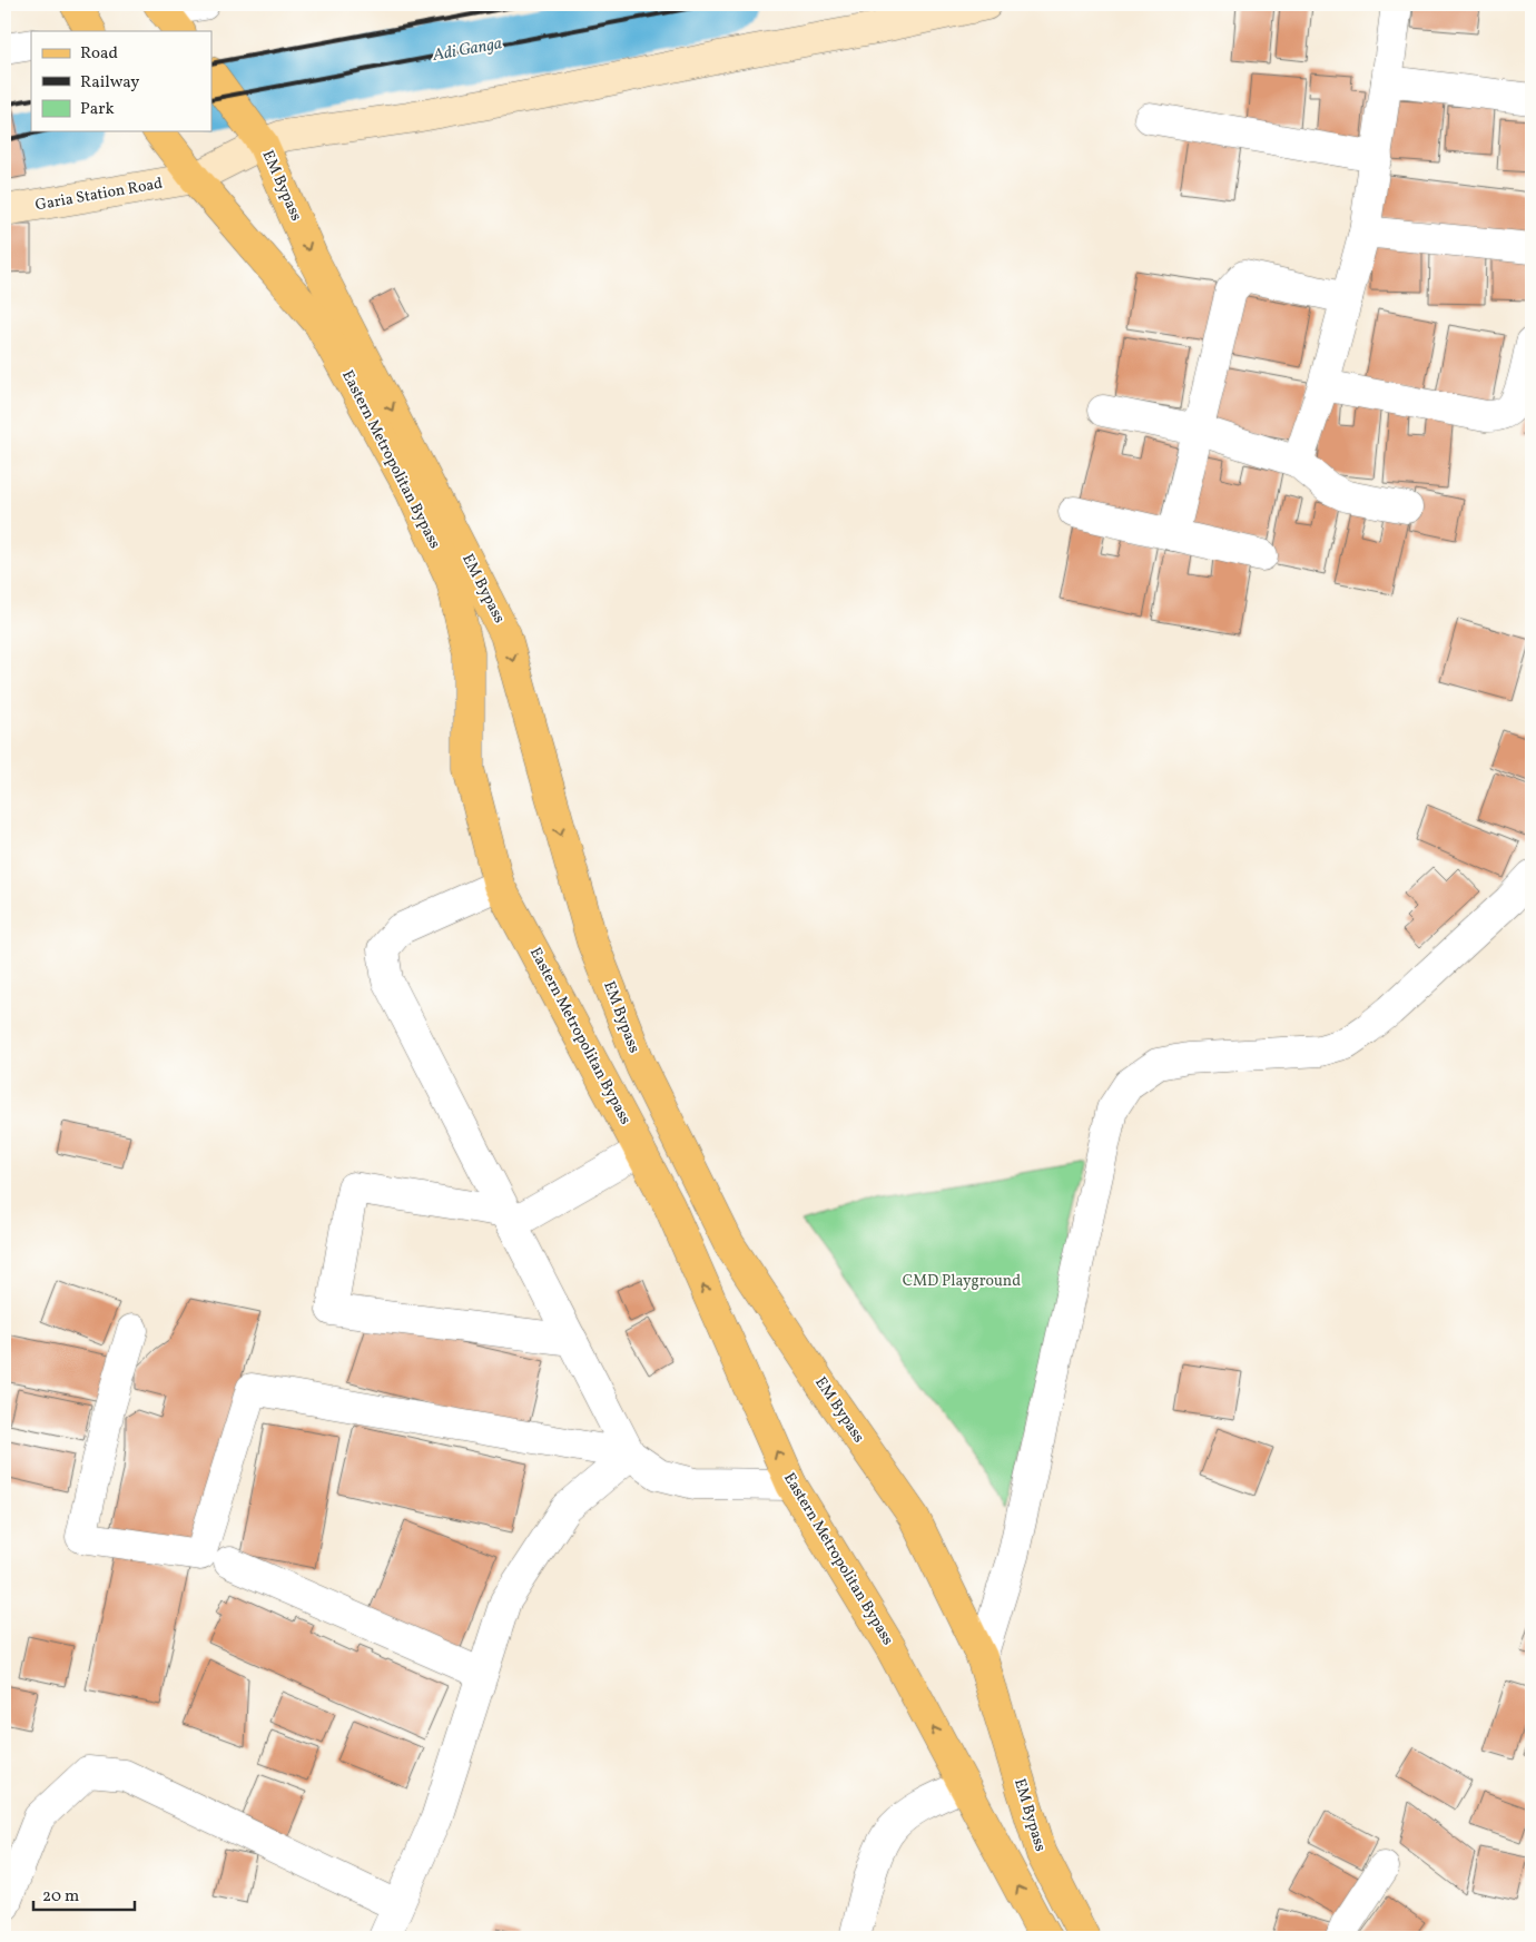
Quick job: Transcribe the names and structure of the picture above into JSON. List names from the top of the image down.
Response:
{
  "streets": {
    "main road": ["EM Bypass", "Garia Station Road", "Eastern Metropolitan Bypass"]
  },
  "crossings": [
    ["EM Bypass", "Garia Station Road"],
    ["Garia Station Road", "Eastern Metropolitan Bypass"]
  ],
  "one_way": ["EM Bypass", "Eastern Metropolitan Bypass"],
  "water": ["Adi Ganga"],
  "parks": ["CMD Playground"],
  "legend": ["Road", "Railway", "Park"],
  "scale_bar": "20 m"
}
